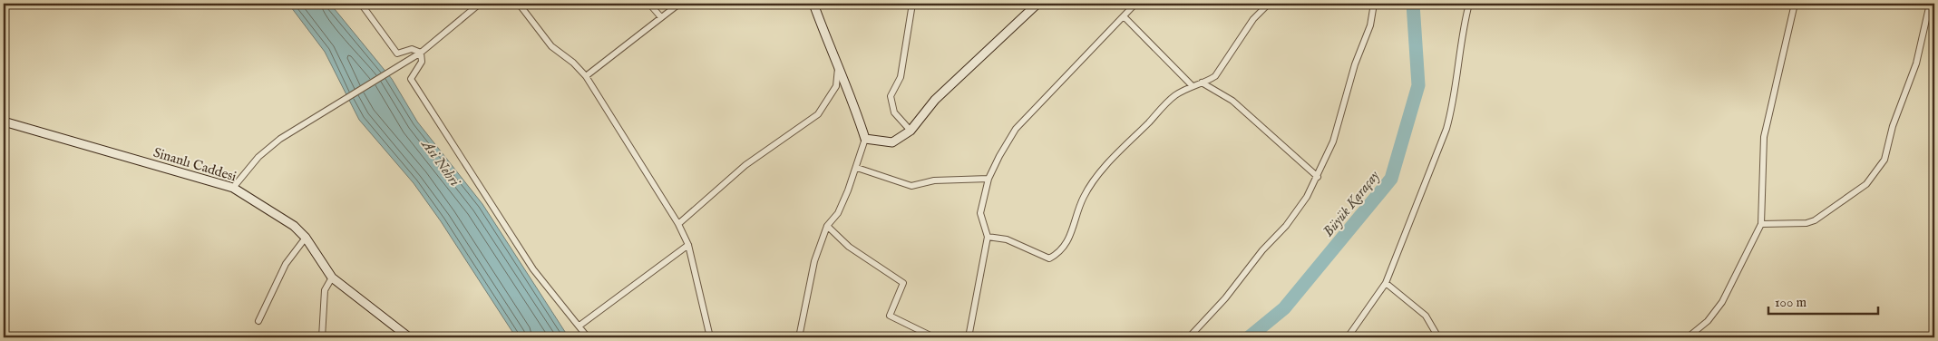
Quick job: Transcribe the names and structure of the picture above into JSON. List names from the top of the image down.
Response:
{
  "streets": {
    "street": ["Sinanlı Caddesi"]
  },
  "water": ["Asi Nehri", "Büyük Karaçay"],
  "scale_bar": "100 m"
}
